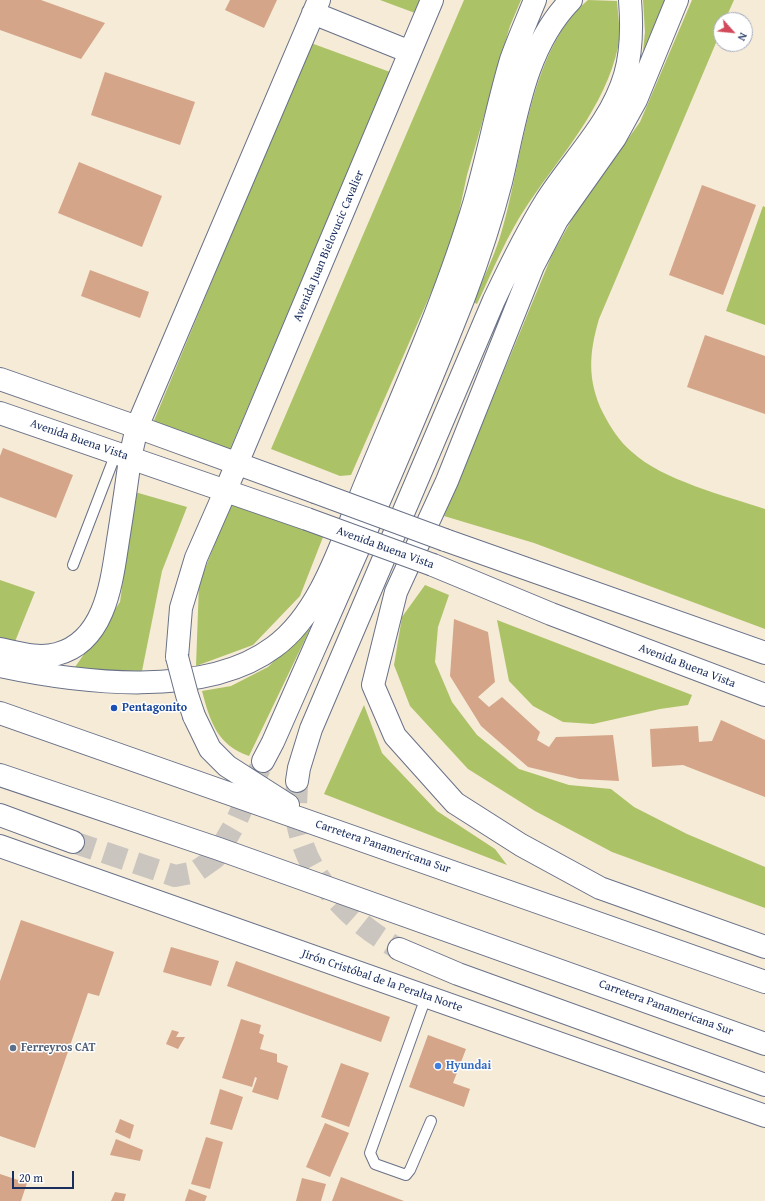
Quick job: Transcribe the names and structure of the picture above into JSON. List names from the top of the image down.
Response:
{
  "streets": {
    "main road": [
      "Avenida Juan Bielovucic Cavalier",
      "Avenida Buena Vista",
      "Carretera Panamericana Sur",
      "Jirón Cristóbal de la Peralta Norte"
    ]
  },
  "crossings": [
    ["Avenida Juan Bielovucic Cavalier", "Avenida Buena Vista"],
    ["Avenida Juan Bielovucic Cavalier", "Carretera Panamericana Sur"]
  ],
  "places": ["Pentagonito", "Ferreyros CAT", "Hyundai"],
  "scale_bar": "20 m",
  "north": "bottom right"
}
